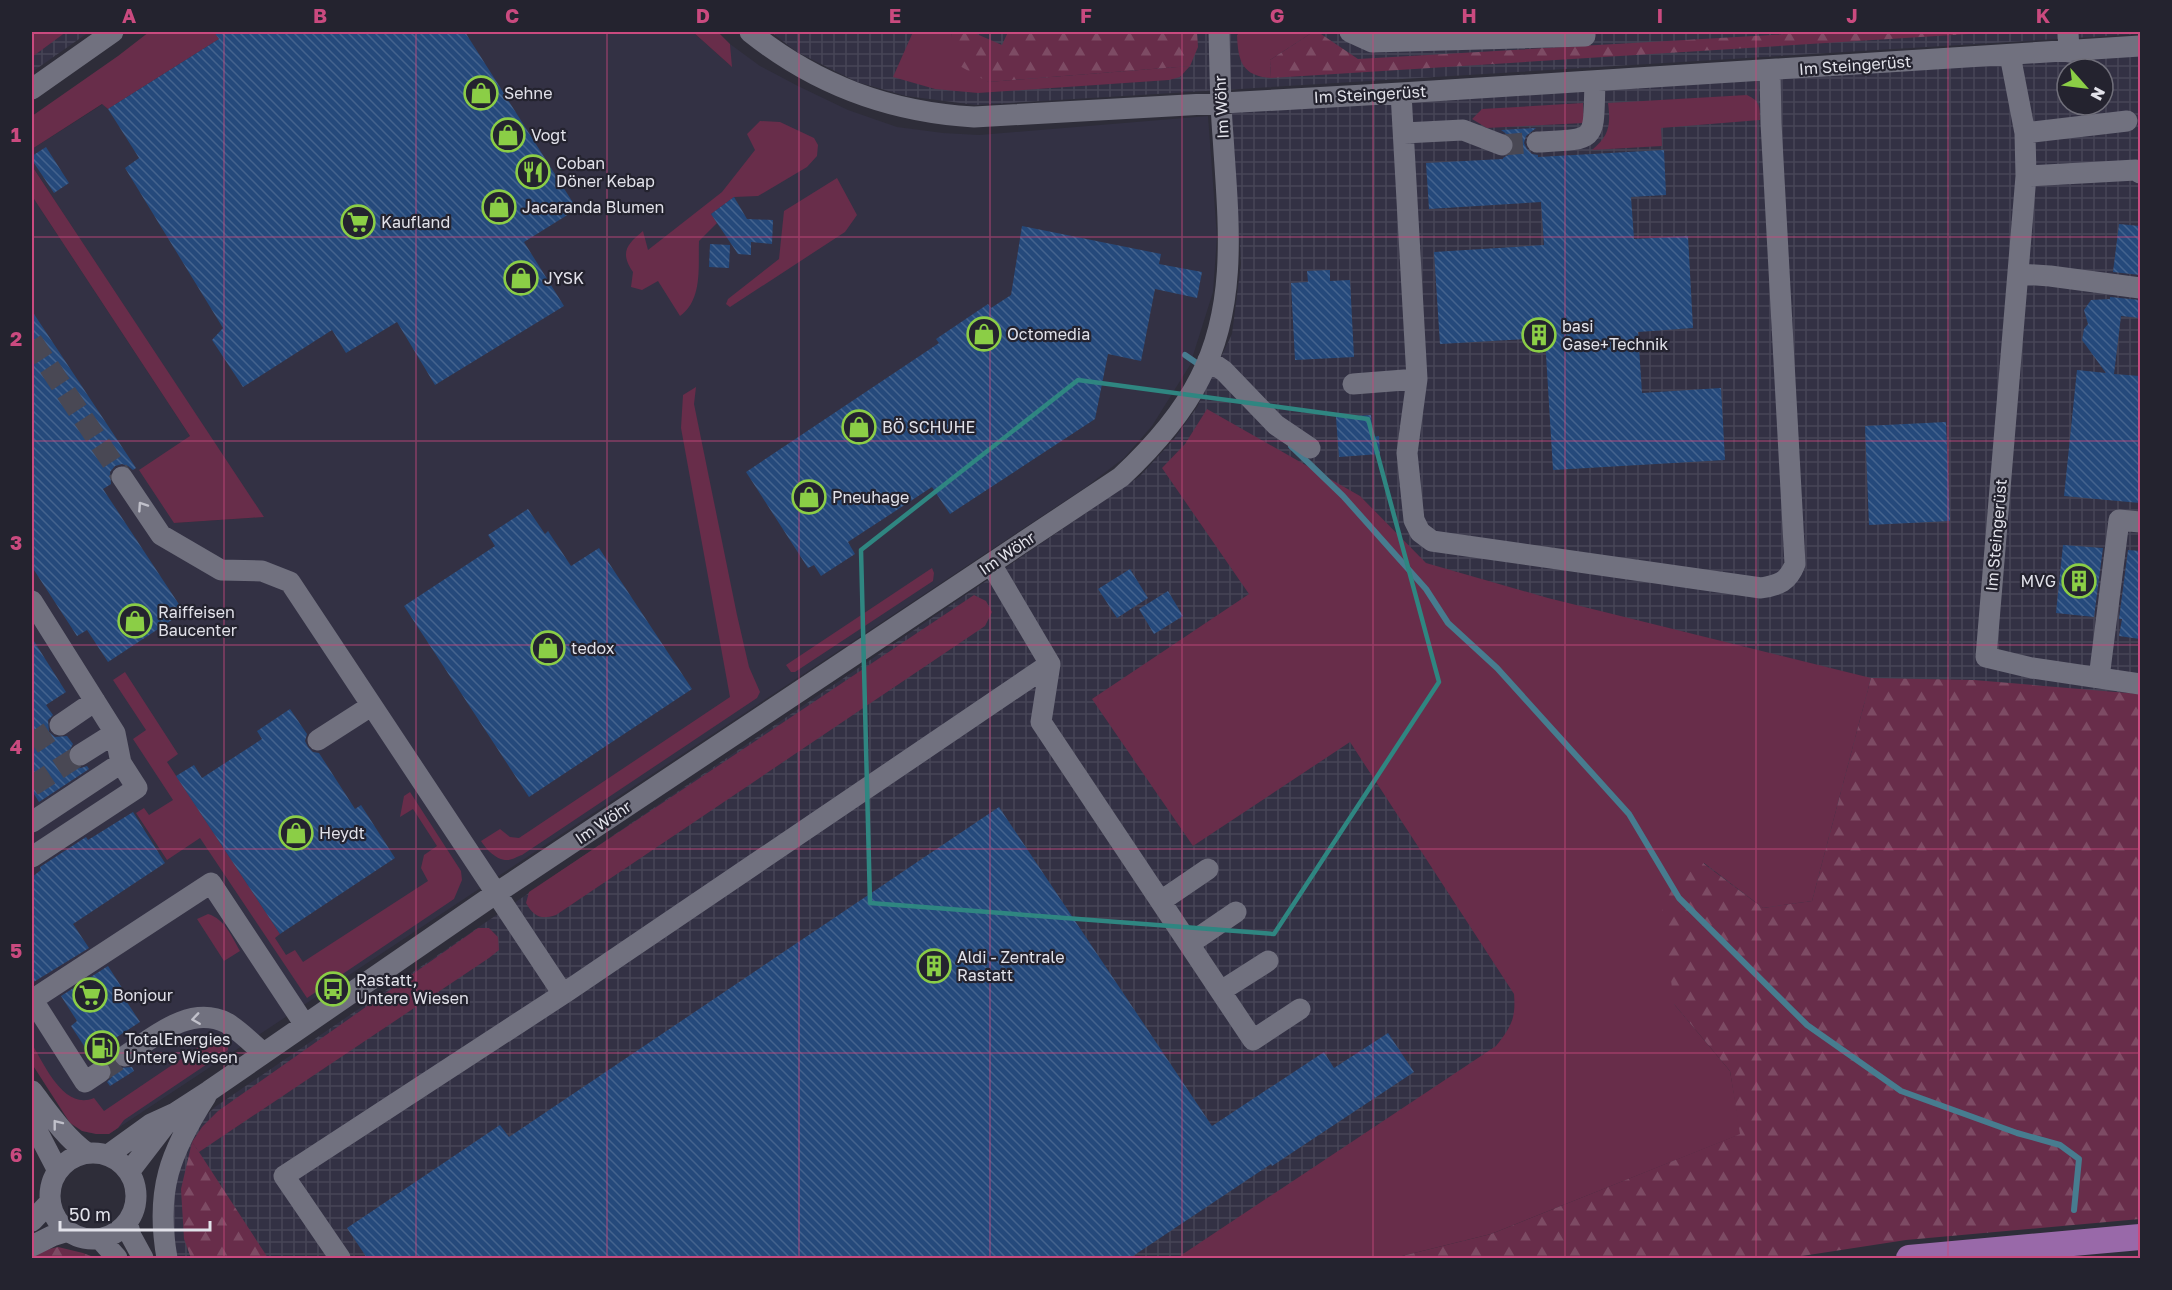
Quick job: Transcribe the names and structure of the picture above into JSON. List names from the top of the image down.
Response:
{
  "streets": {
    "street": ["Im Steingerüst", "Im Wöhr"]
  },
  "crossings": [
    ["Im Steingerüst", "Im Wöhr"]
  ],
  "places": {
    "shop": [
      "Sehne",
      "Vogt",
      "Jacaranda Blumen",
      "JYSK",
      "Octomedia",
      "BÖ SCHUHE",
      "Pneuhage",
      "Raiffeisen Baucenter",
      "tedox",
      "Heydt"
    ],
    "restaurant": ["Coban Döner Kebap"],
    "supermarket": ["Kaufland", "Bonjour"],
    "building": ["basi Gase+Technik", "MVG", "Aldi - Zentrale Rastatt"],
    "bus stop": ["Rastatt, Untere Wiesen"],
    "fuel station": ["TotalEnergies Untere Wiesen"]
  },
  "scale_bar": "50 m",
  "north": "bottom right",
  "grid": {
    "columns": [
      "A",
      "B",
      "C",
      "D",
      "E",
      "F",
      "G",
      "H",
      "I",
      "J",
      "K"
    ],
    "rows": [
      "1",
      "2",
      "3",
      "4",
      "5",
      "6"
    ]
  }
}
